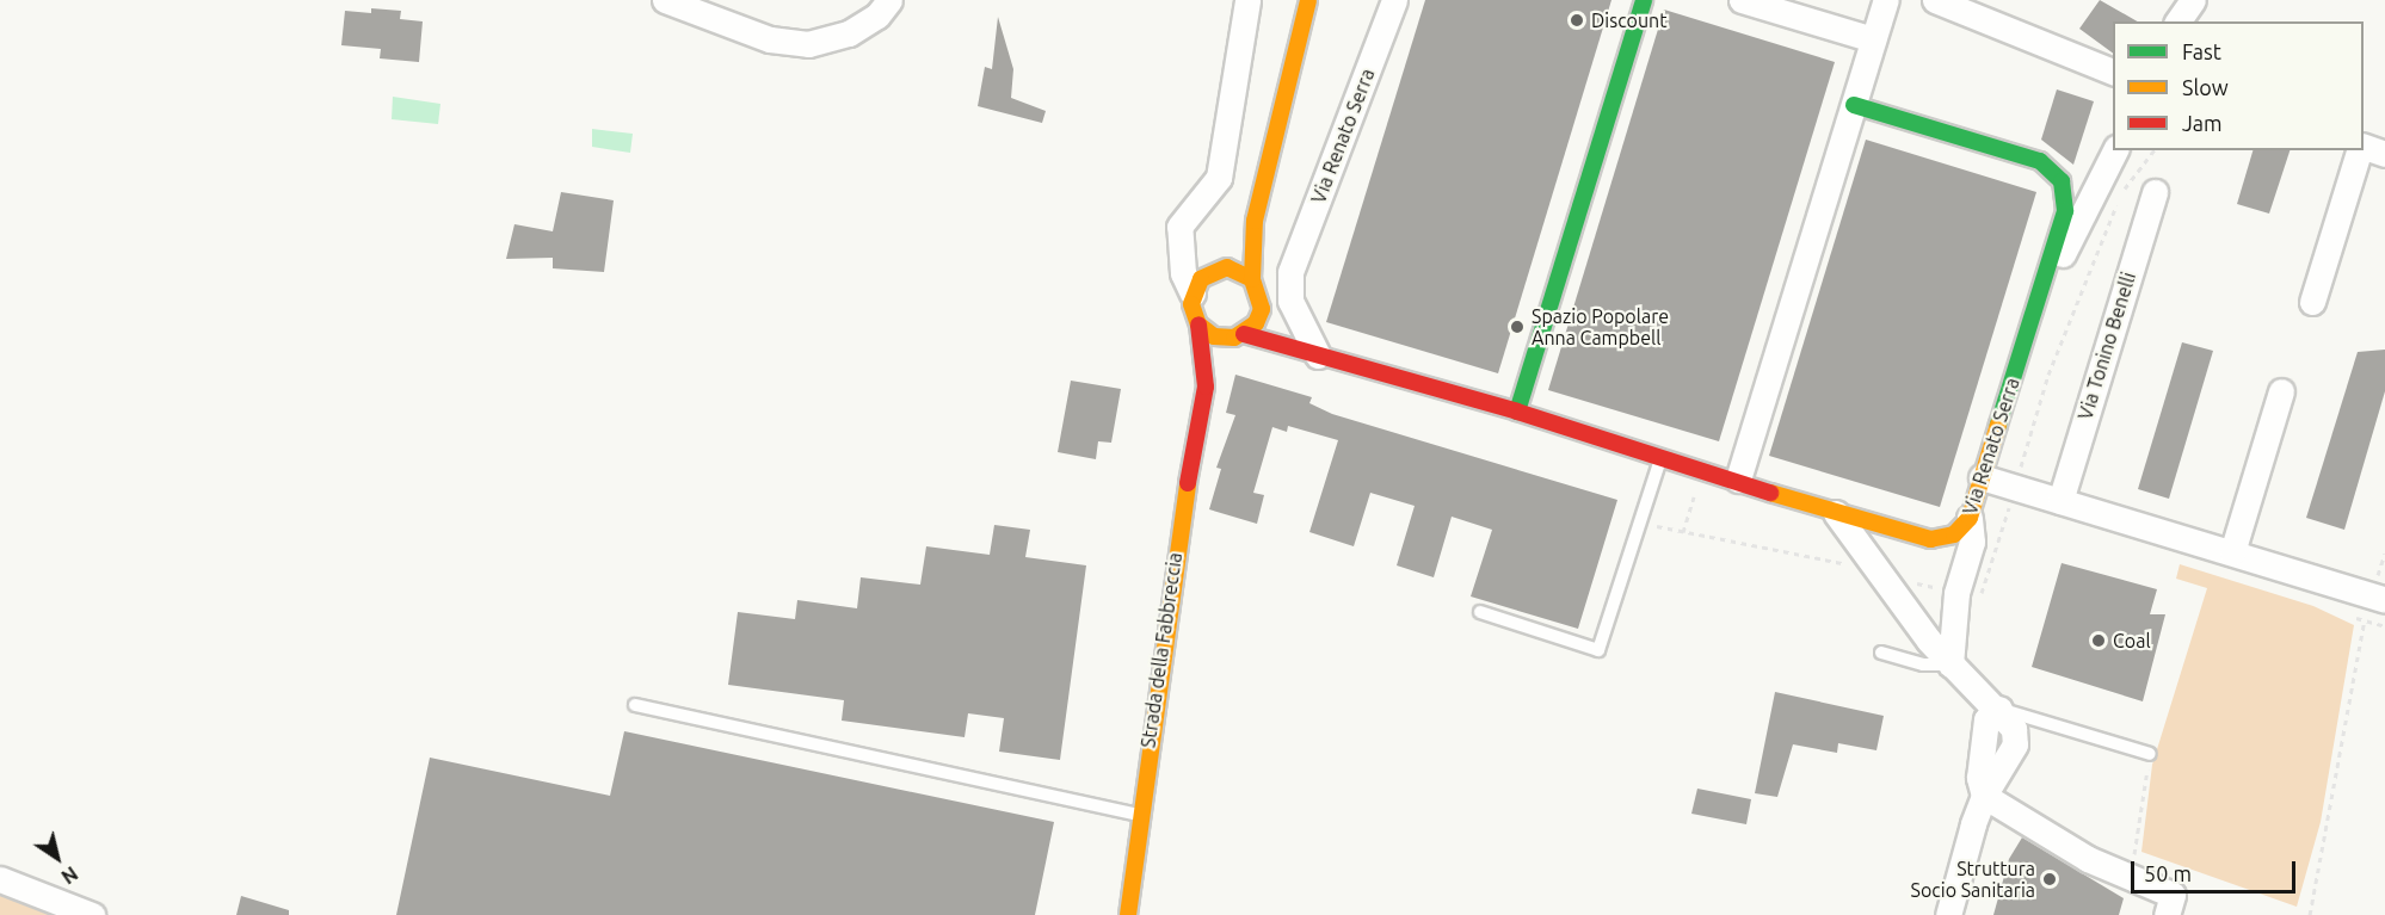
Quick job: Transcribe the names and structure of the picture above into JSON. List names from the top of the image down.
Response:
{
  "streets": {
    "street": ["Via Renato Serra", "Via Tonino Benelli", "Strada della Fabbreccia"]
  },
  "crossings": [
    ["Via Renato Serra", "Strada della Fabbreccia"]
  ],
  "places": [
    "Discount",
    "Spazio Popolare Anna Campbell",
    "Coal",
    "Struttura Socio Sanitaria"
  ],
  "legend": ["Fast", "Slow", "Jam"],
  "scale_bar": "50 m",
  "north": "bottom right"
}
